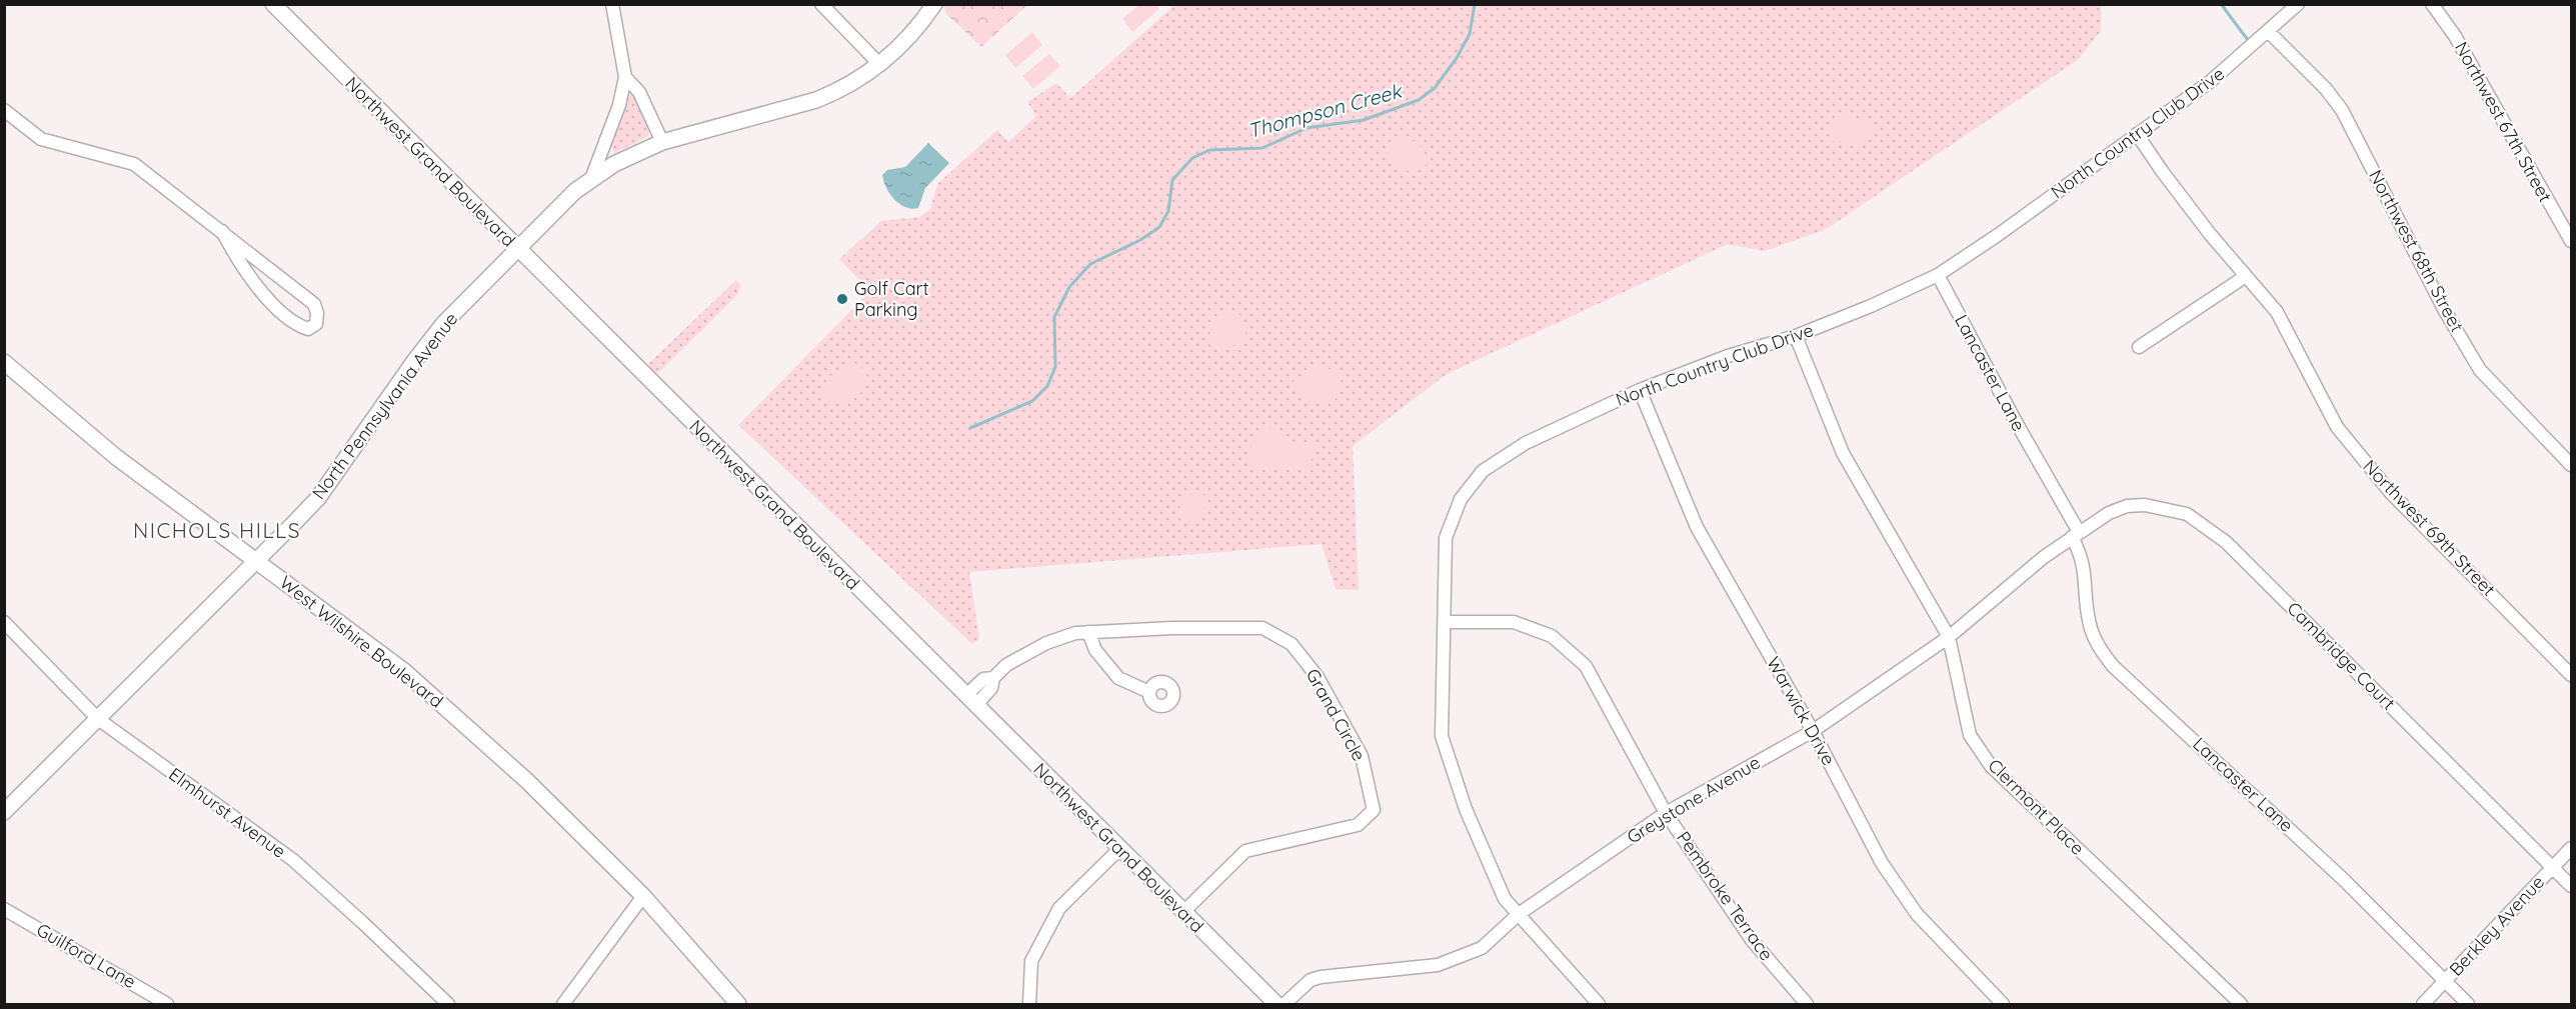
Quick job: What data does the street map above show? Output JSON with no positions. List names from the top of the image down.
{
  "streets": {
    "street": [
      "Northwest 67th Street",
      "North Country Club Drive",
      "Northwest Grand Boulevard",
      "Northwest 68th Street",
      "Lancaster Lane",
      "North Pennsylvania Avenue",
      "Northwest 69th Street",
      "West Wilshire Boulevard",
      "Cambridge Court",
      "Warwick Drive",
      "Grand Circle",
      "Greystone Avenue",
      "Clermont Place",
      "Elmhurst Avenue",
      "Pembroke Terrace",
      "Berkley Avenue",
      "Guilford Lane"
    ]
  },
  "crossings": [
    ["North Country Club Drive", "Northwest 68th Street"],
    ["North Country Club Drive", "Lancaster Lane"],
    ["North Country Club Drive", "Northwest 69th Street"],
    ["North Country Club Drive", "Warwick Drive"],
    ["North Country Club Drive", "Greystone Avenue"],
    ["North Country Club Drive", "Clermont Place"],
    ["North Country Club Drive", "Pembroke Terrace"],
    ["Northwest Grand Boulevard", "North Pennsylvania Avenue"],
    ["Northwest Grand Boulevard", "Grand Circle"],
    ["Lancaster Lane", "Cambridge Court"],
    ["Lancaster Lane", "Greystone Avenue"],
    ["Lancaster Lane", "Berkley Avenue"],
    ["North Pennsylvania Avenue", "West Wilshire Boulevard"],
    ["North Pennsylvania Avenue", "Elmhurst Avenue"],
    ["Cambridge Court", "Greystone Avenue"],
    ["Cambridge Court", "Berkley Avenue"],
    ["Warwick Drive", "Greystone Avenue"],
    ["Greystone Avenue", "Clermont Place"],
    ["Greystone Avenue", "Pembroke Terrace"]
  ],
  "districts": ["NICHOLS HILLS"],
  "water": ["Thompson Creek"],
  "places": ["Golf Cart Parking"]
}
